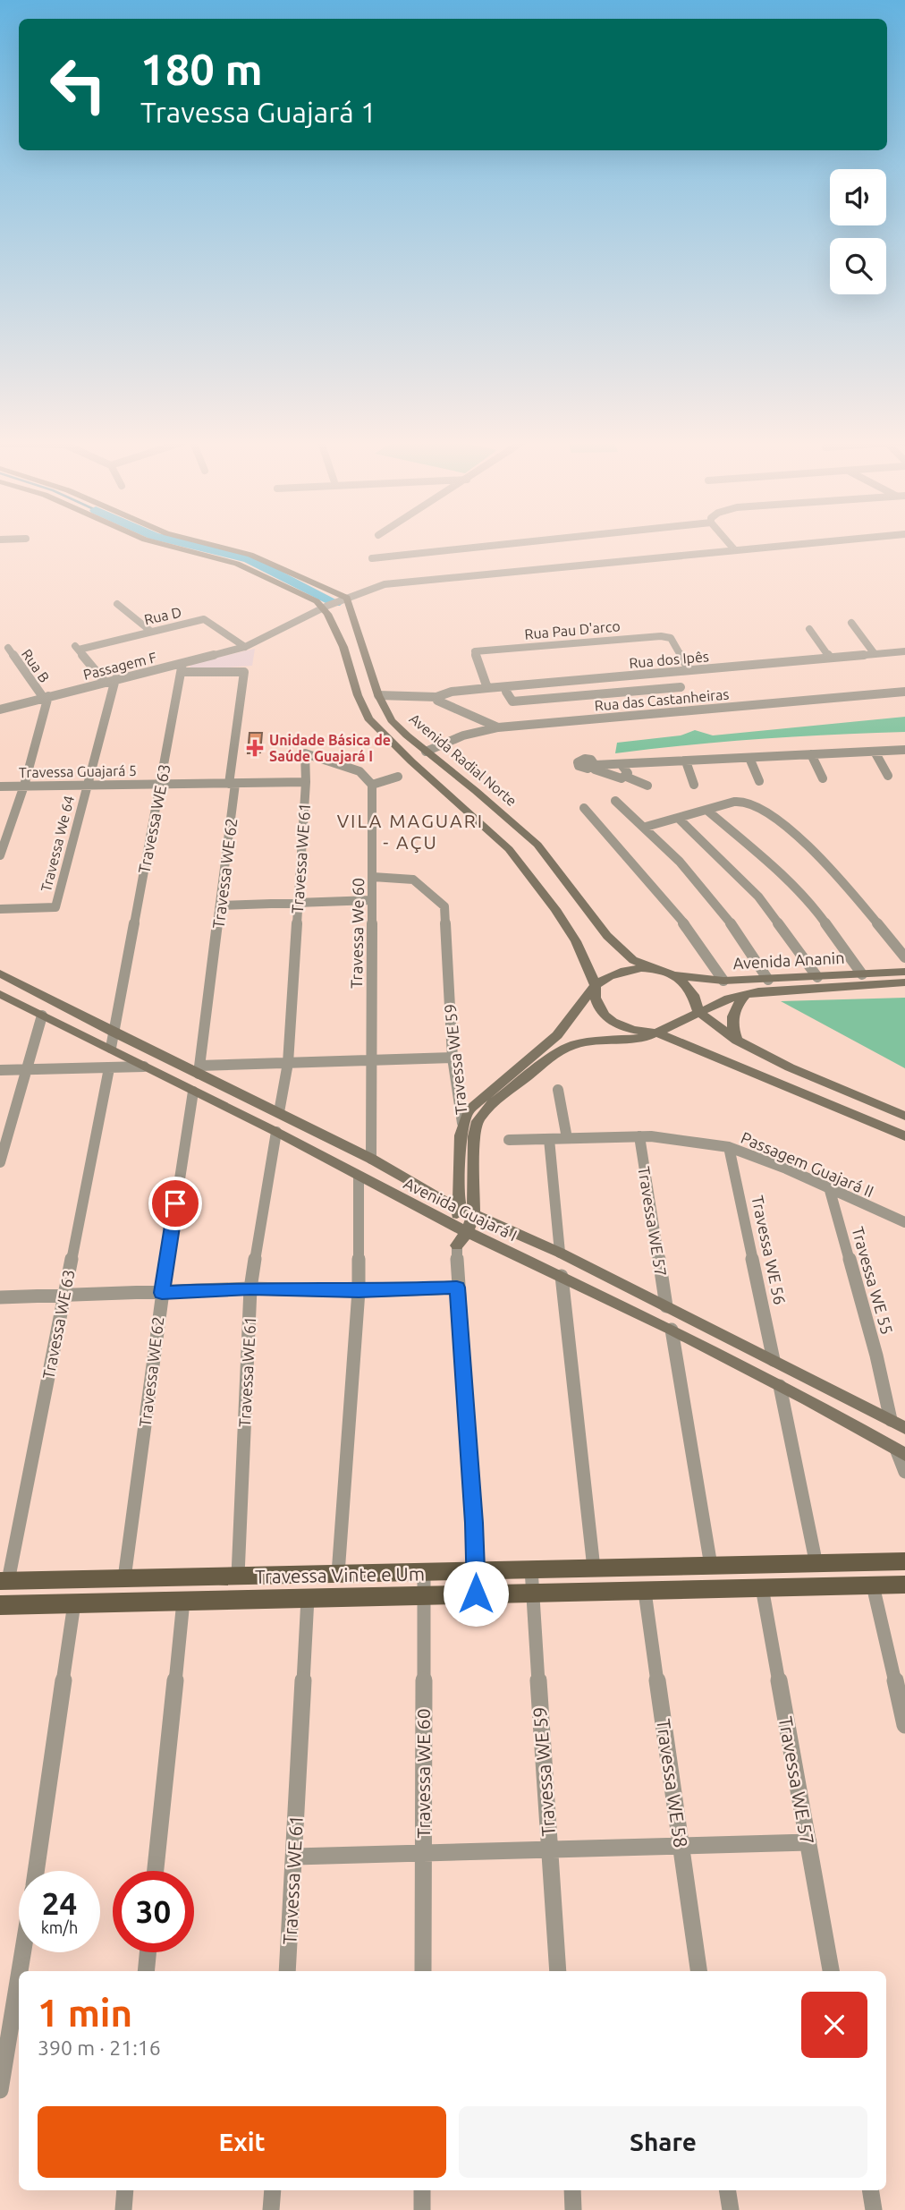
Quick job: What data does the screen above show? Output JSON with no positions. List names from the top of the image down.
{
  "streets": {
    "main road": [
      "Avenida Radial Norte",
      "Avenida Ananin",
      "Travessa WE 59",
      "Avenida Guajará I",
      "Travessa Vinte e Um"
    ],
    "street": [
      "Rua D",
      "Rua Pau D'arco",
      "Rua dos Ipês",
      "Rua B",
      "Passagem F",
      "Rua das Castanheiras",
      "Travessa Guajará 5",
      "Travessa WE 63",
      "Travessa We 64",
      "Travessa WE 61",
      "Travessa WE 62",
      "Travessa We 60",
      "Passagem Guajará II",
      "Travessa WE 57",
      "Travessa WE 56",
      "Travessa WE 55",
      "Travessa WE 60",
      "Travessa WE 58"
    ]
  },
  "crossings": [
    ["Rua D", "Passagem F"],
    ["Rua Pau D'arco", "Rua dos Ipês"],
    ["Rua B", "Passagem F"],
    ["Passagem F", "Avenida Radial Norte"],
    ["Passagem F", "Travessa WE 63"],
    ["Passagem F", "Travessa We 64"],
    ["Passagem F", "Travessa WE 62"],
    ["Rua das Castanheiras", "Avenida Radial Norte"],
    ["Avenida Radial Norte", "Avenida Ananin"],
    ["Travessa Guajará 5", "Travessa WE 63"],
    ["Travessa Guajará 5", "Travessa We 64"],
    ["Travessa Guajará 5", "Travessa WE 61"],
    ["Travessa Guajará 5", "Travessa WE 62"],
    ["Travessa WE 63", "Travessa WE 62"],
    ["Travessa WE 63", "Avenida Guajará I"],
    ["Travessa WE 63", "Travessa Vinte e Um"],
    ["Travessa WE 61", "Travessa We 60"],
    ["Travessa WE 61", "Avenida Guajará I"],
    ["Travessa WE 61", "Travessa Vinte e Um"],
    ["Travessa WE 62", "Avenida Guajará I"],
    ["Travessa WE 62", "Travessa Vinte e Um"],
    ["Travessa We 60", "Travessa WE 59"],
    ["Travessa We 60", "Avenida Guajará I"],
    ["Travessa WE 59", "Avenida Guajará I"],
    ["Travessa WE 59", "Travessa Vinte e Um"],
    ["Passagem Guajará II", "Travessa WE 57"],
    ["Passagem Guajará II", "Travessa WE 56"],
    ["Passagem Guajará II", "Travessa WE 55"],
    ["Avenida Guajará I", "Travessa WE 57"],
    ["Avenida Guajará I", "Travessa WE 56"],
    ["Avenida Guajará I", "Travessa WE 55"],
    ["Travessa WE 57", "Travessa Vinte e Um"],
    ["Travessa Vinte e Um", "Travessa WE 60"],
    ["Travessa Vinte e Um", "Travessa WE 58"]
  ],
  "districts": ["VILA MAGUARI - AÇU"],
  "places": {
    "health": ["Unidade Básica de Saúde Guajará I"]
  },
  "page": {
    "turn": ["180 m", "Travessa Guajará 1"],
    "speed": "24 km/h",
    "limit": "30",
    "heading": ["1 min", "390 m · 21:16"],
    "buttons": ["Exit", "Share"]
  }
}
